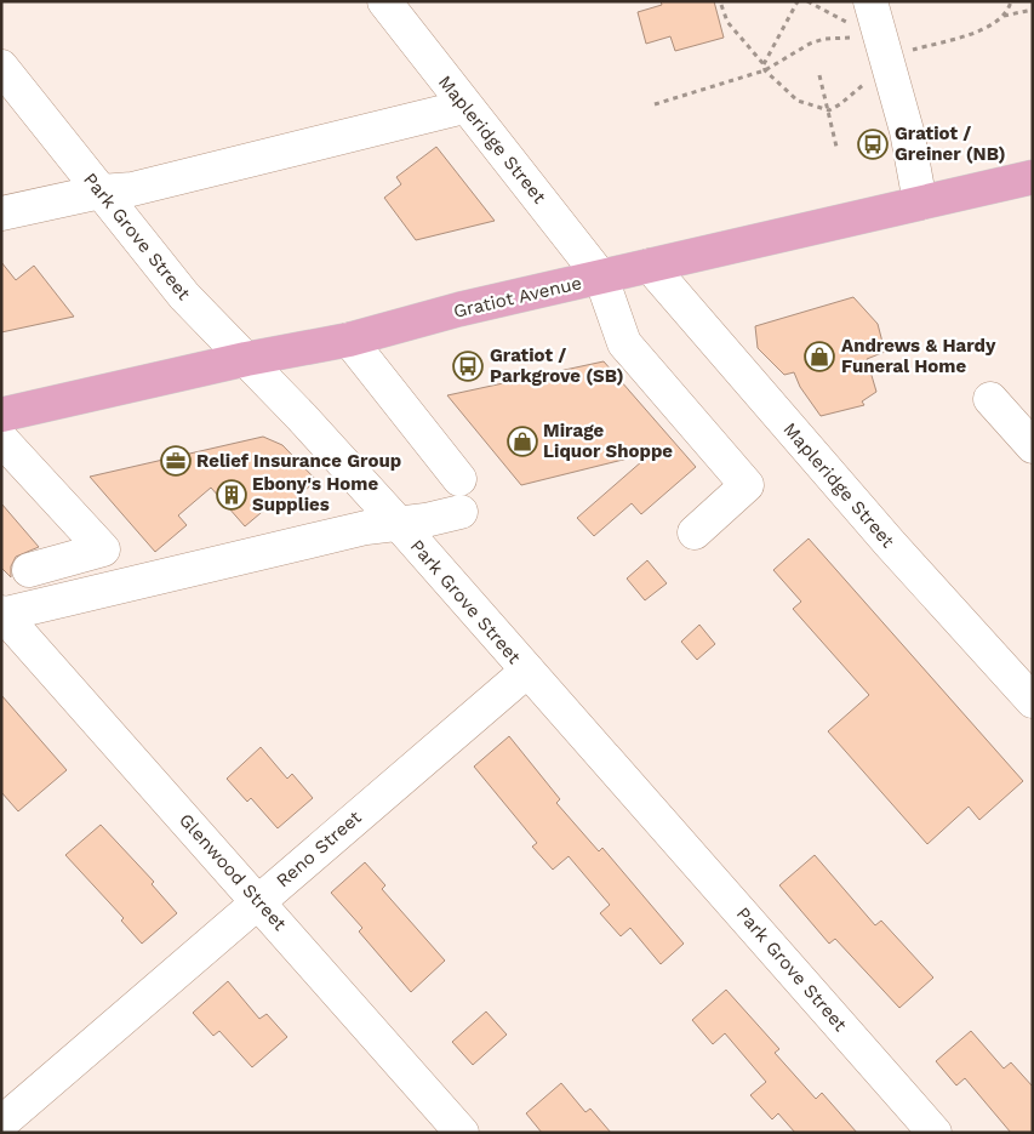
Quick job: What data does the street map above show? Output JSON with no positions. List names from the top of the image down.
{
  "streets": {
    "main road": ["Gratiot Avenue"],
    "street": [
      "Mapleridge Street",
      "Park Grove Street",
      "Reno Street",
      "Glenwood Street"
    ]
  },
  "crossings": [
    ["Mapleridge Street", "Gratiot Avenue"],
    ["Park Grove Street", "Gratiot Avenue"],
    ["Park Grove Street", "Reno Street"],
    ["Reno Street", "Glenwood Street"]
  ],
  "places": {
    "bus stop": ["Gratiot / Greiner (NB)", "Gratiot / Parkgrove (SB)"],
    "shop": ["Andrews & Hardy Funeral Home", "Mirage Liquor Shoppe"],
    "office": ["Relief Insurance Group"],
    "building": ["Ebony's Home Supplies"]
  }
}
